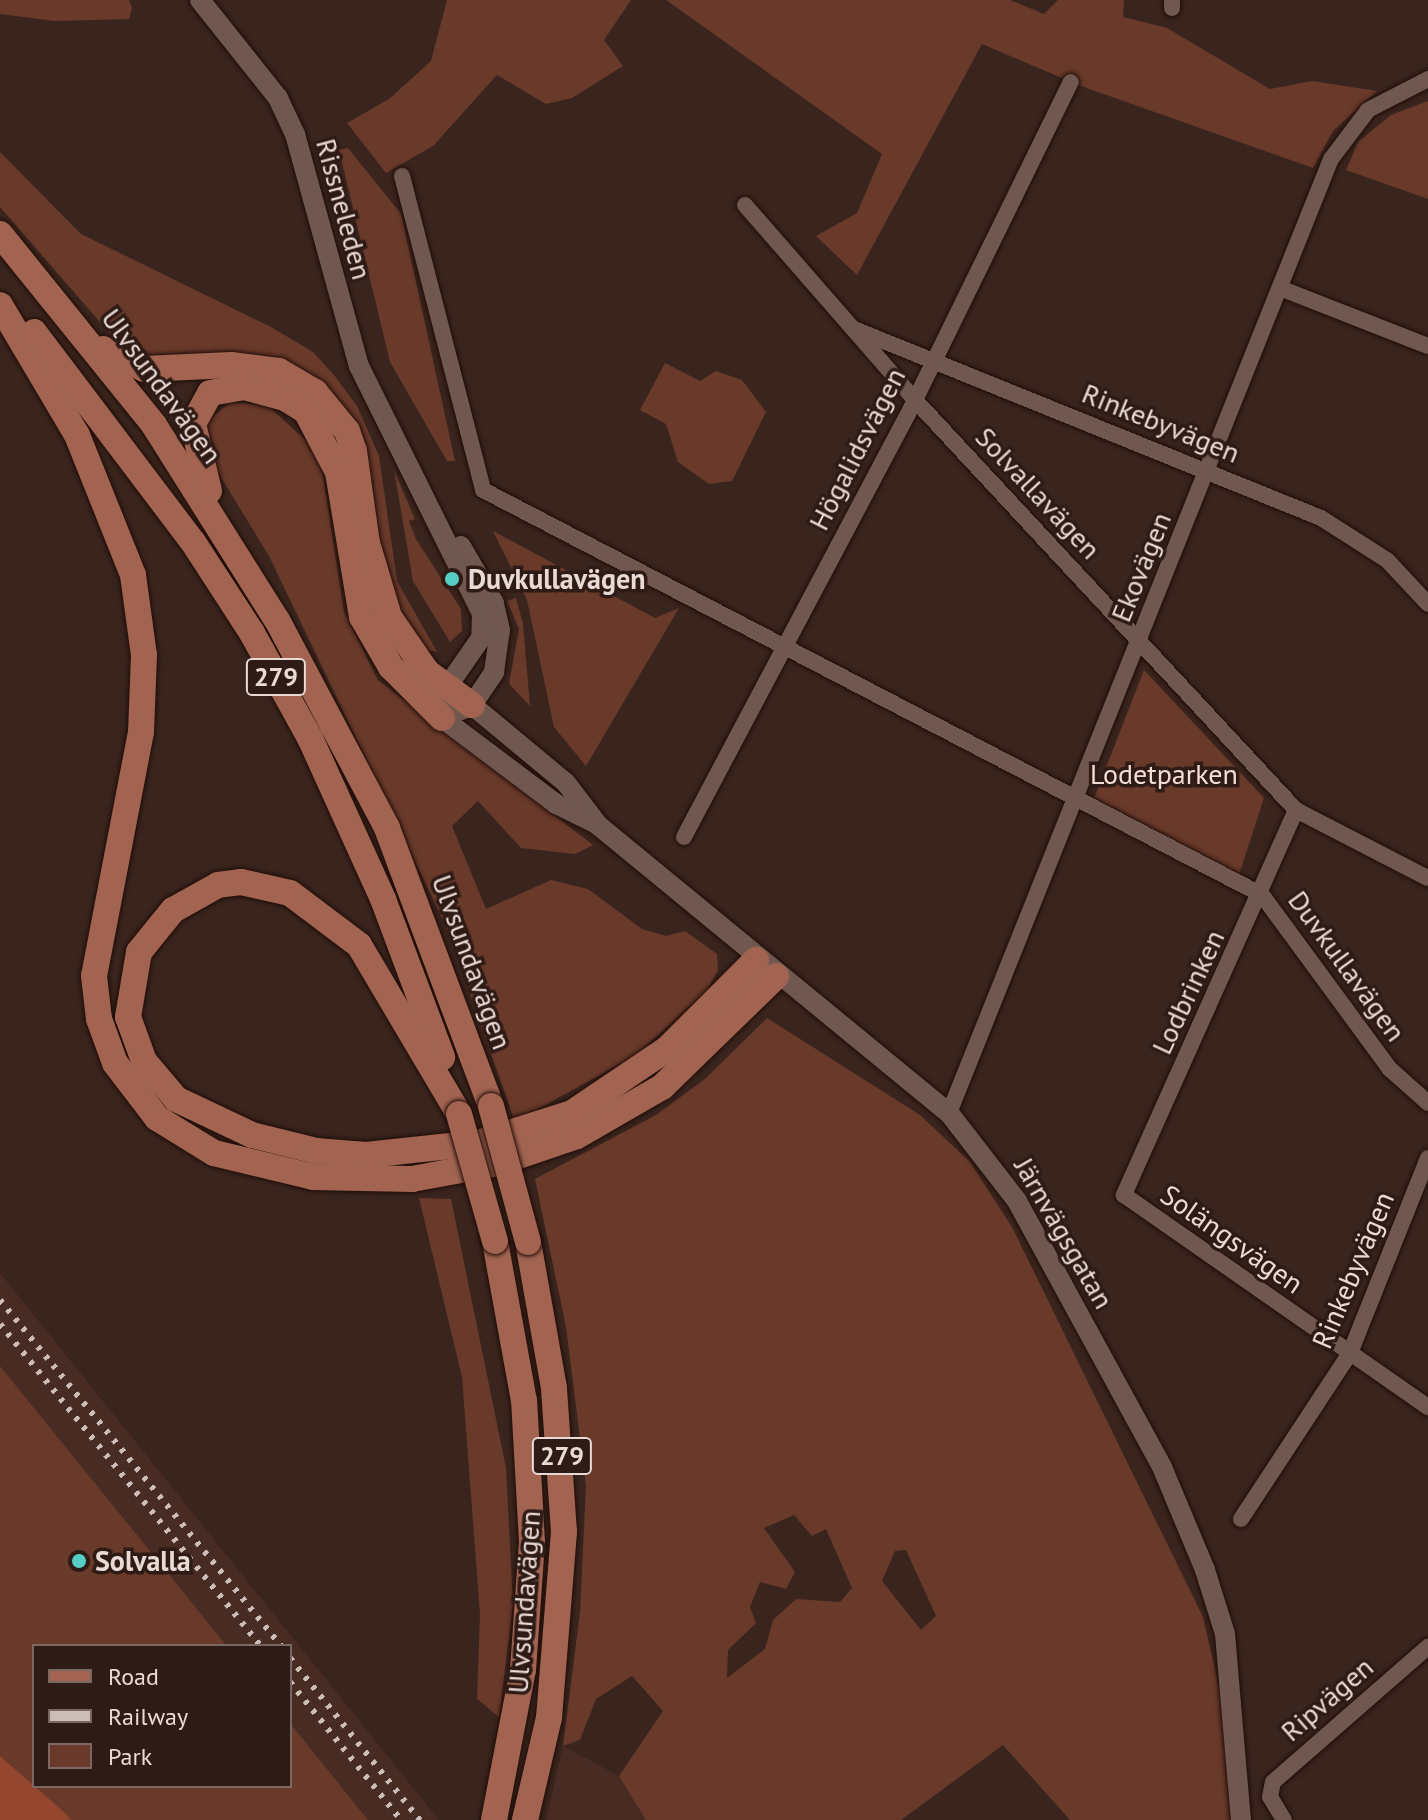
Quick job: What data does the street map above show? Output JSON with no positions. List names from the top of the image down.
{
  "streets": {
    "main road": ["Ulvsundavägen", "279"],
    "street": [
      "Rissneleden",
      "Rinkebyvägen",
      "Högalidsvägen",
      "Solvallavägen",
      "Ekovägen",
      "Duvkullavägen",
      "Lodbrinken",
      "Järnvägsgatan",
      "Solängsvägen",
      "Ripvägen"
    ]
  },
  "crossings": [
    ["Rissneleden", "Järnvägsgatan"],
    ["Rinkebyvägen", "Högalidsvägen"],
    ["Rinkebyvägen", "Solvallavägen"],
    ["Rinkebyvägen", "Ekovägen"],
    ["Rinkebyvägen", "Solängsvägen"],
    ["Högalidsvägen", "Solvallavägen"],
    ["Högalidsvägen", "Duvkullavägen"],
    ["Solvallavägen", "Ekovägen"],
    ["Solvallavägen", "Lodbrinken"],
    ["Ekovägen", "Duvkullavägen"],
    ["Ekovägen", "Järnvägsgatan"],
    ["Duvkullavägen", "Lodbrinken"],
    ["Lodbrinken", "Solängsvägen"]
  ],
  "parks": ["Lodetparken"],
  "places": ["Duvkullavägen", "Solvalla"],
  "legend": ["Road", "Railway", "Park"]
}
